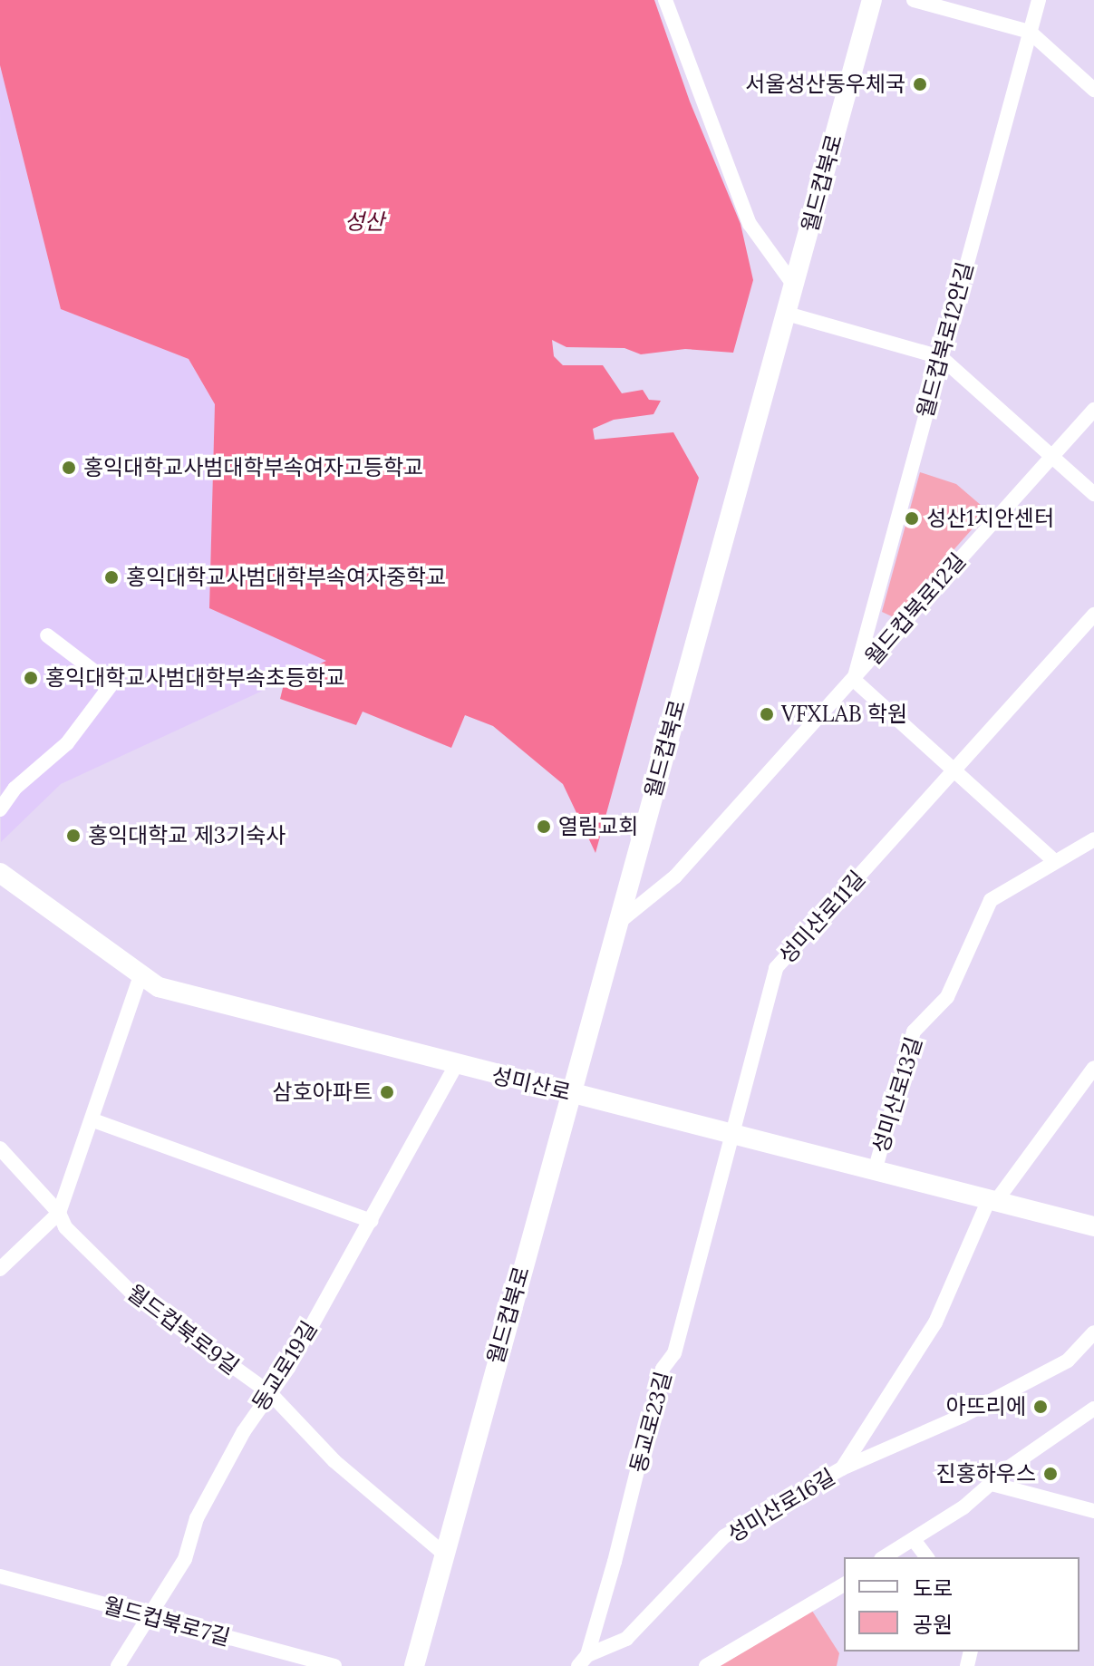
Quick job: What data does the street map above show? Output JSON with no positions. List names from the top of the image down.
{
  "streets": {
    "main road": ["월드컵북로", "성미산로"],
    "street": [
      "월드컵북로12안길",
      "월드컵북로12길",
      "성미산로11길",
      "성미산로13길",
      "월드컵북로9길",
      "동교로19길",
      "동교로23길",
      "성미산로16길",
      "월드컵북로7길"
    ]
  },
  "crossings": [
    ["월드컵북로", "월드컵북로12길"],
    ["월드컵북로", "성미산로"],
    ["월드컵북로", "월드컵북로9길"],
    ["월드컵북로12안길", "월드컵북로12길"],
    ["월드컵북로12길", "성미산로11길"],
    ["성미산로11길", "성미산로"],
    ["성미산로11길", "동교로23길"],
    ["성미산로", "성미산로13길"],
    ["성미산로", "동교로19길"],
    ["성미산로", "동교로23길"],
    ["성미산로", "성미산로16길"],
    ["월드컵북로9길", "동교로19길"],
    ["동교로19길", "월드컵북로7길"],
    ["동교로23길", "성미산로16길"]
  ],
  "parks": ["성산"],
  "places": [
    "서울성산동우체국",
    "홍익대학교사범대학부속여자고등학교",
    "성산1치안센터",
    "홍익대학교사범대학부속여자중학교",
    "홍익대학교사범대학부속초등학교",
    "VFXLAB 학원",
    "열림교회",
    "홍익대학교 제3기숙사",
    "삼호아파트",
    "아뜨리에",
    "진홍하우스"
  ],
  "legend": ["도로", "공원"]
}
